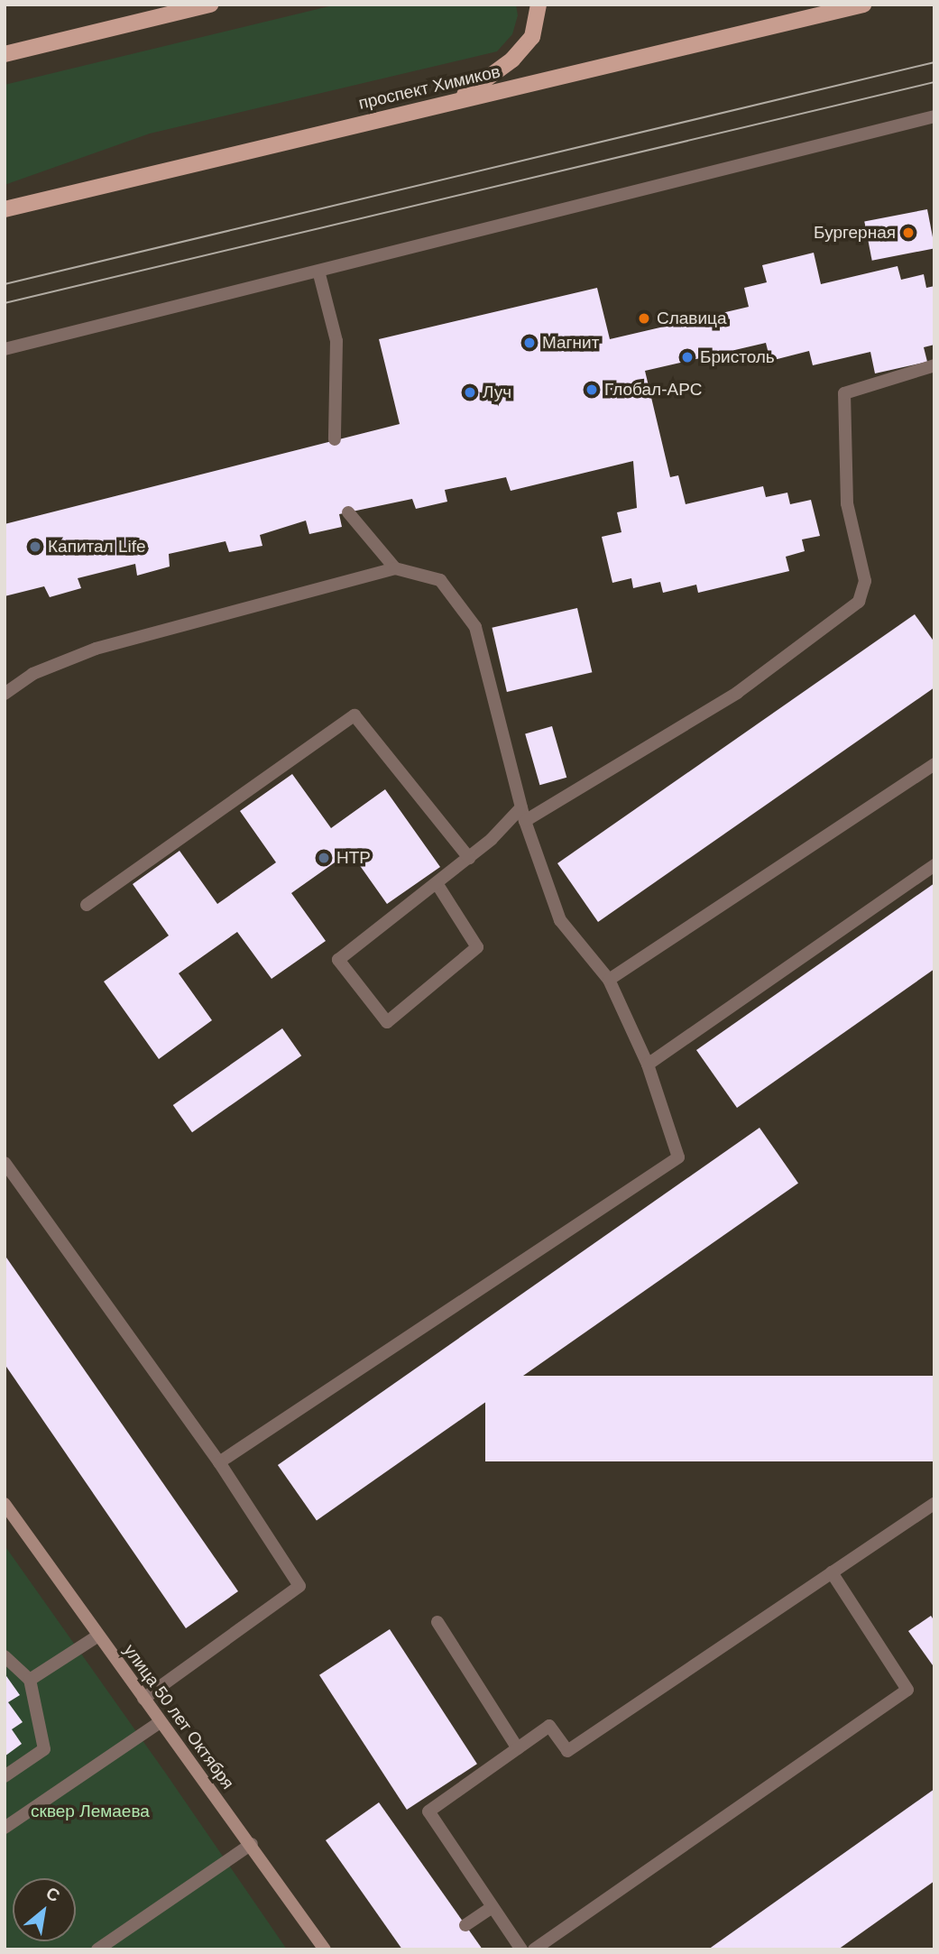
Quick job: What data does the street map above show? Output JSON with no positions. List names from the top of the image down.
{
  "streets": {
    "main road": ["проспект Химиков"],
    "street": ["улица 50 лет Октября"]
  },
  "parks": ["сквер Лемаева"],
  "places": [
    "Бургерная",
    "Славица",
    "Магнит",
    "Бристоль",
    "Глобал-АРС",
    "Луч",
    "Капитал Life",
    "НТР"
  ],
  "north": "top right"
}
